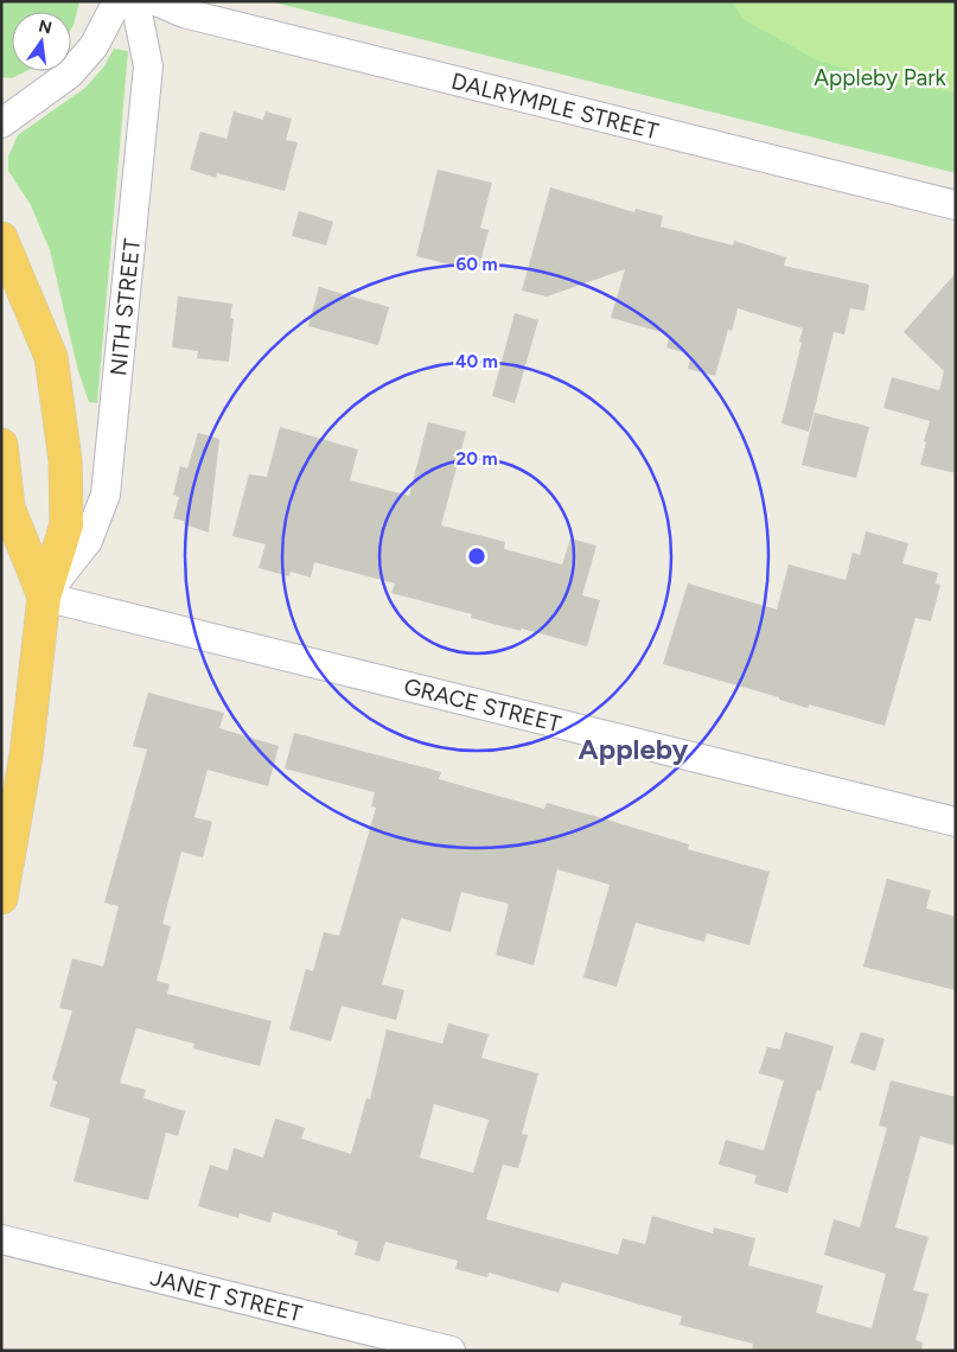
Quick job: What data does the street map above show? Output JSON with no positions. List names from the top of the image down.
{
  "streets": {
    "street": [
      "DALRYMPLE STREET",
      "NITH STREET",
      "GRACE STREET",
      "JANET STREET"
    ]
  },
  "crossings": [
    ["NITH STREET", "GRACE STREET"]
  ],
  "districts": ["Appleby"],
  "parks": ["Appleby Park"],
  "north": "top",
  "rings": ["60 m", "40 m", "20 m"]
}
